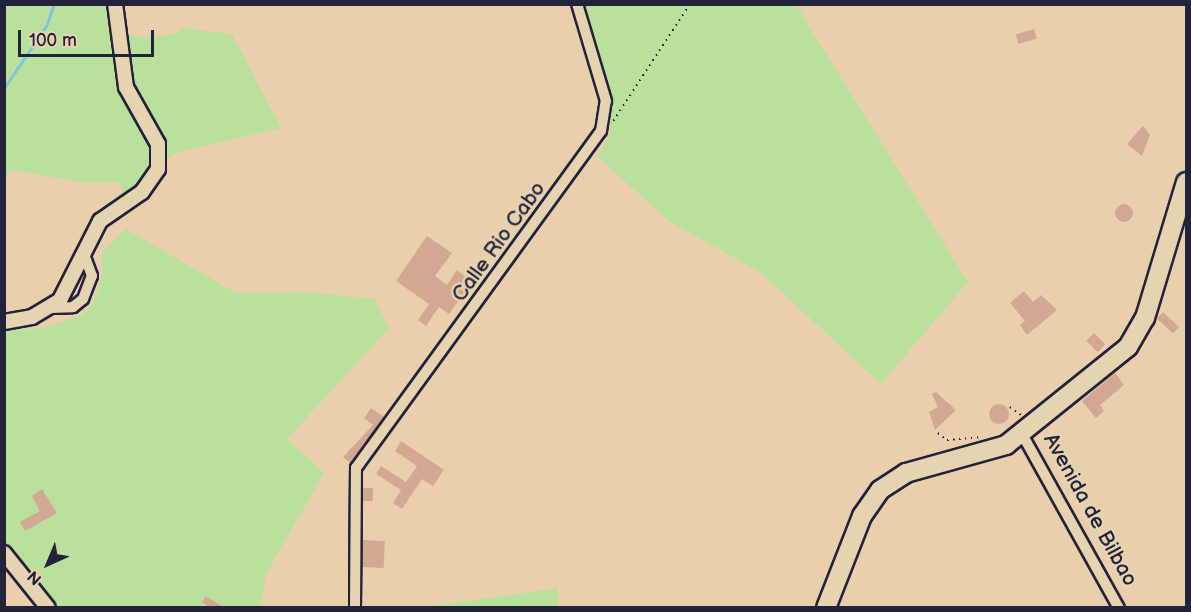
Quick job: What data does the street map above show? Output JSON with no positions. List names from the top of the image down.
{
  "streets": {
    "highway": ["Avenida de Bilbao"],
    "street": ["Calle Rio Cabo"]
  },
  "scale_bar": "100 m",
  "north": "bottom left"
}
